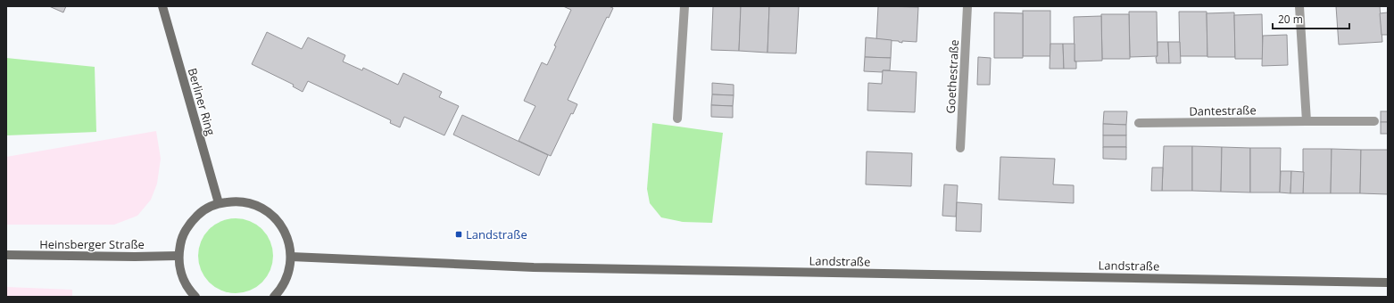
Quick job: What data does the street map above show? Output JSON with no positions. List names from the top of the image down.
{
  "streets": {
    "street": [
      "Goethestraße",
      "Berliner Ring",
      "Dantestraße",
      "Heinsberger Straße",
      "Landstraße"
    ]
  },
  "places": {
    "transit": ["Landstraße"]
  },
  "scale_bar": "20 m"
}
